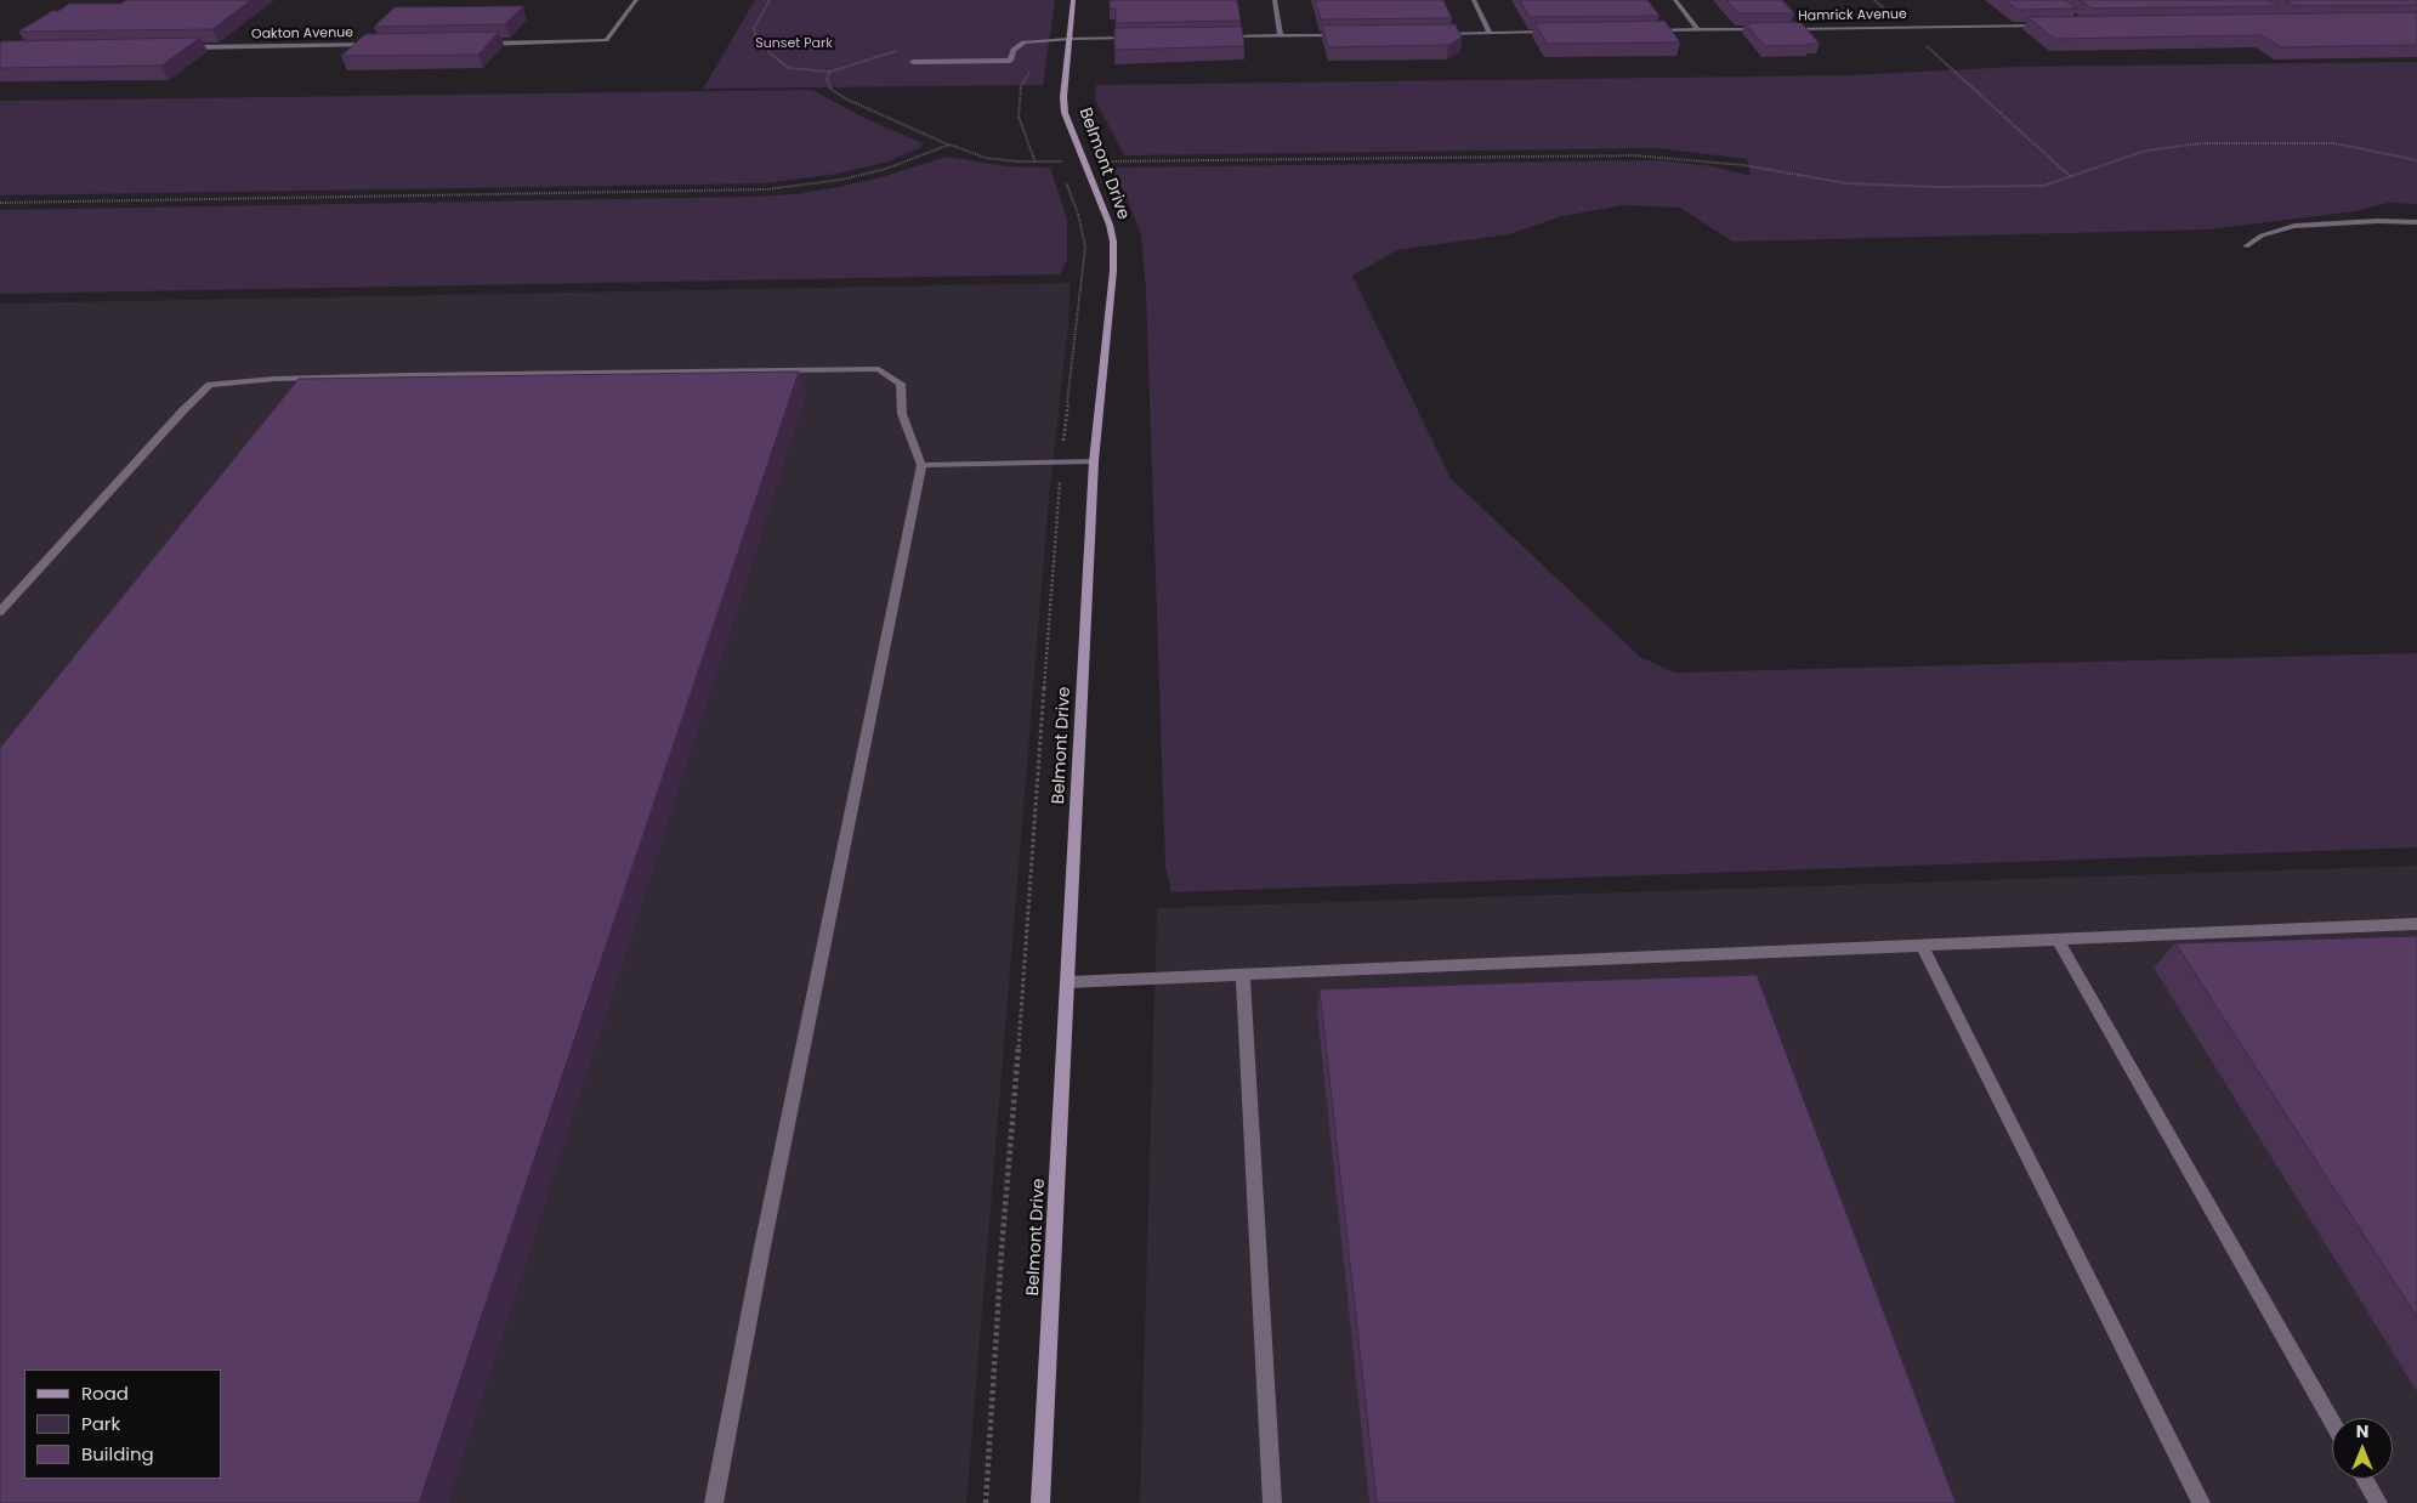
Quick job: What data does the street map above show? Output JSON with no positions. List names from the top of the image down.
{
  "streets": {
    "street": ["Hamrick Avenue", "Oakton Avenue", "Belmont Drive"]
  },
  "parks": ["Sunset Park"],
  "legend": ["Road", "Park", "Building"],
  "north": "top"
}
